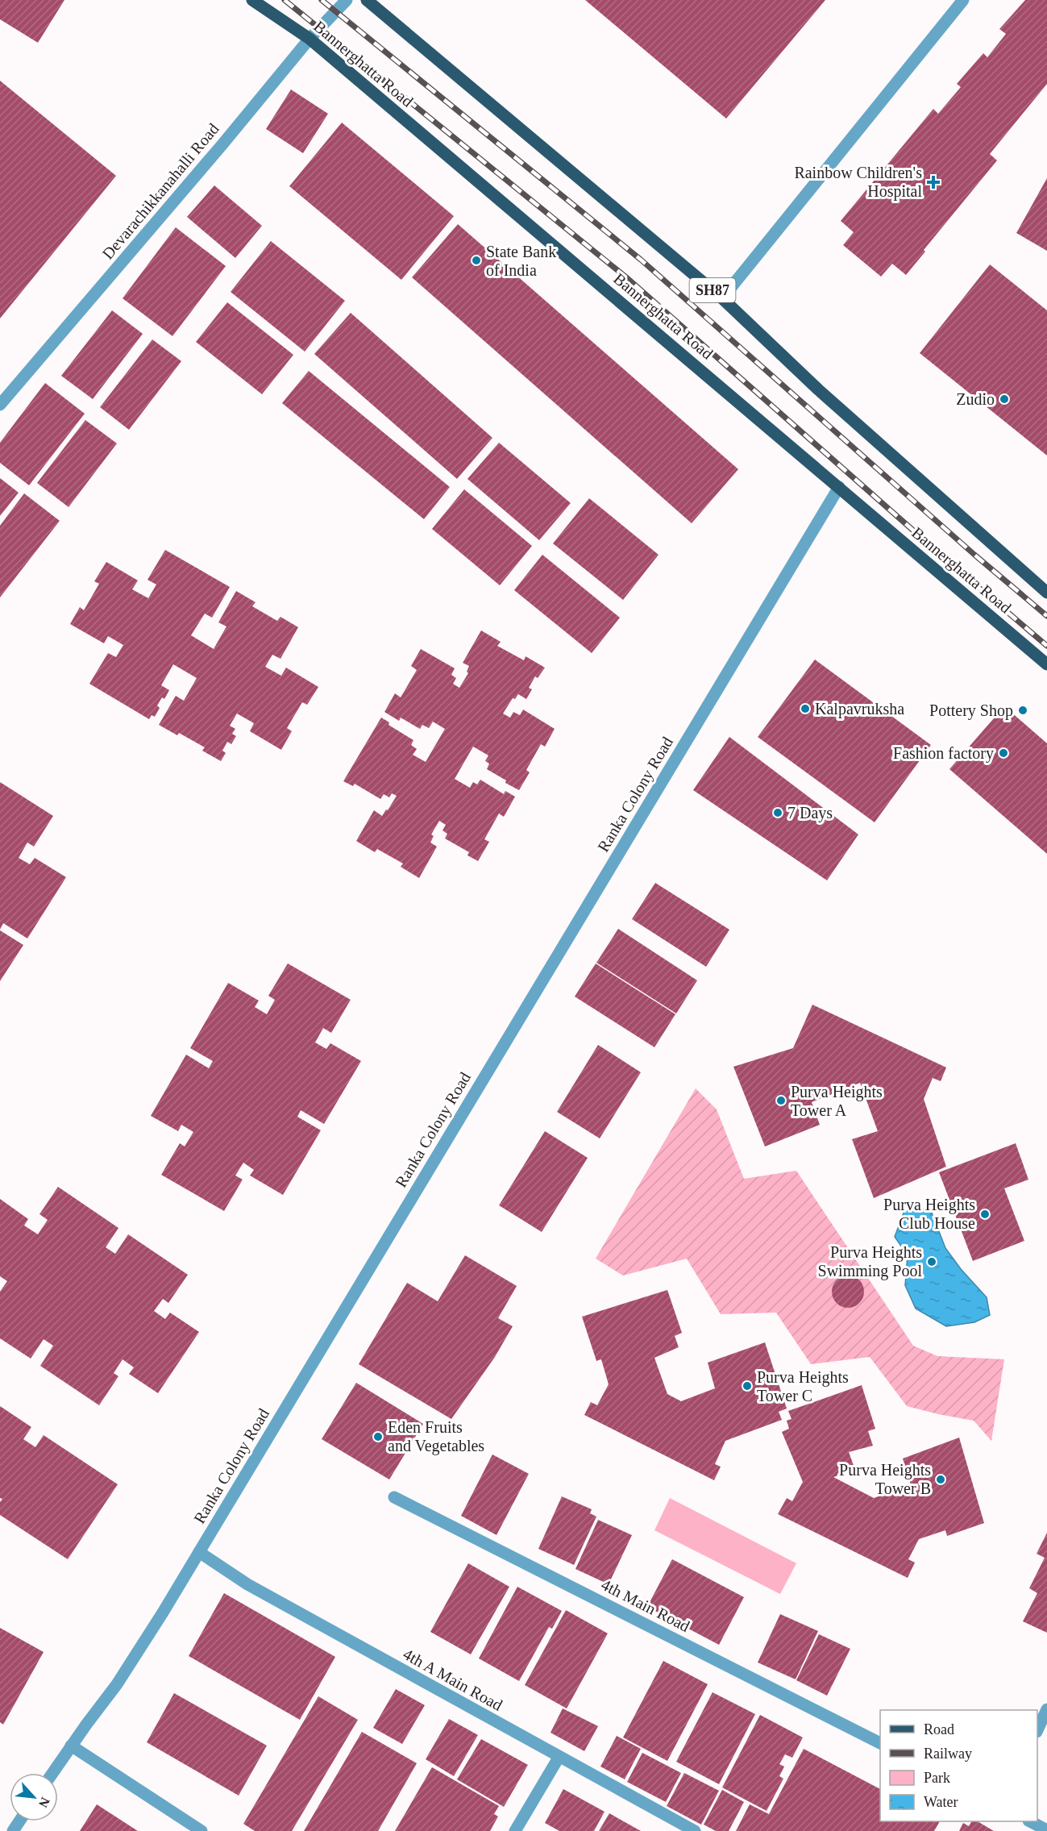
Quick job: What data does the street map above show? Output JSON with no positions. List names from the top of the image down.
{
  "streets": {
    "main road": ["Bannerghatta Road", "SH87"],
    "street": [
      "Devarachikkanahalli Road",
      "Ranka Colony Road",
      "4th Main Road",
      "4th A Main Road"
    ]
  },
  "crossings": [
    ["Bannerghatta Road", "Devarachikkanahalli Road"],
    ["Bannerghatta Road", "Ranka Colony Road"],
    ["Ranka Colony Road", "4th A Main Road"]
  ],
  "places": {
    "health": ["Rainbow Children's Hospital"],
    "other": [
      "State Bank of India",
      "Zudio",
      "Kalpavruksha",
      "Pottery Shop",
      "Fashion factory",
      "7 Days",
      "Purva Heights Tower A",
      "Purva Heights Club House",
      "Purva Heights Swimming Pool",
      "Purva Heights Tower C",
      "Eden Fruits and Vegetables",
      "Purva Heights Tower B"
    ]
  },
  "legend": [
    "Road",
    "Railway",
    "Park",
    "Water"
  ],
  "north": "bottom right"
}
